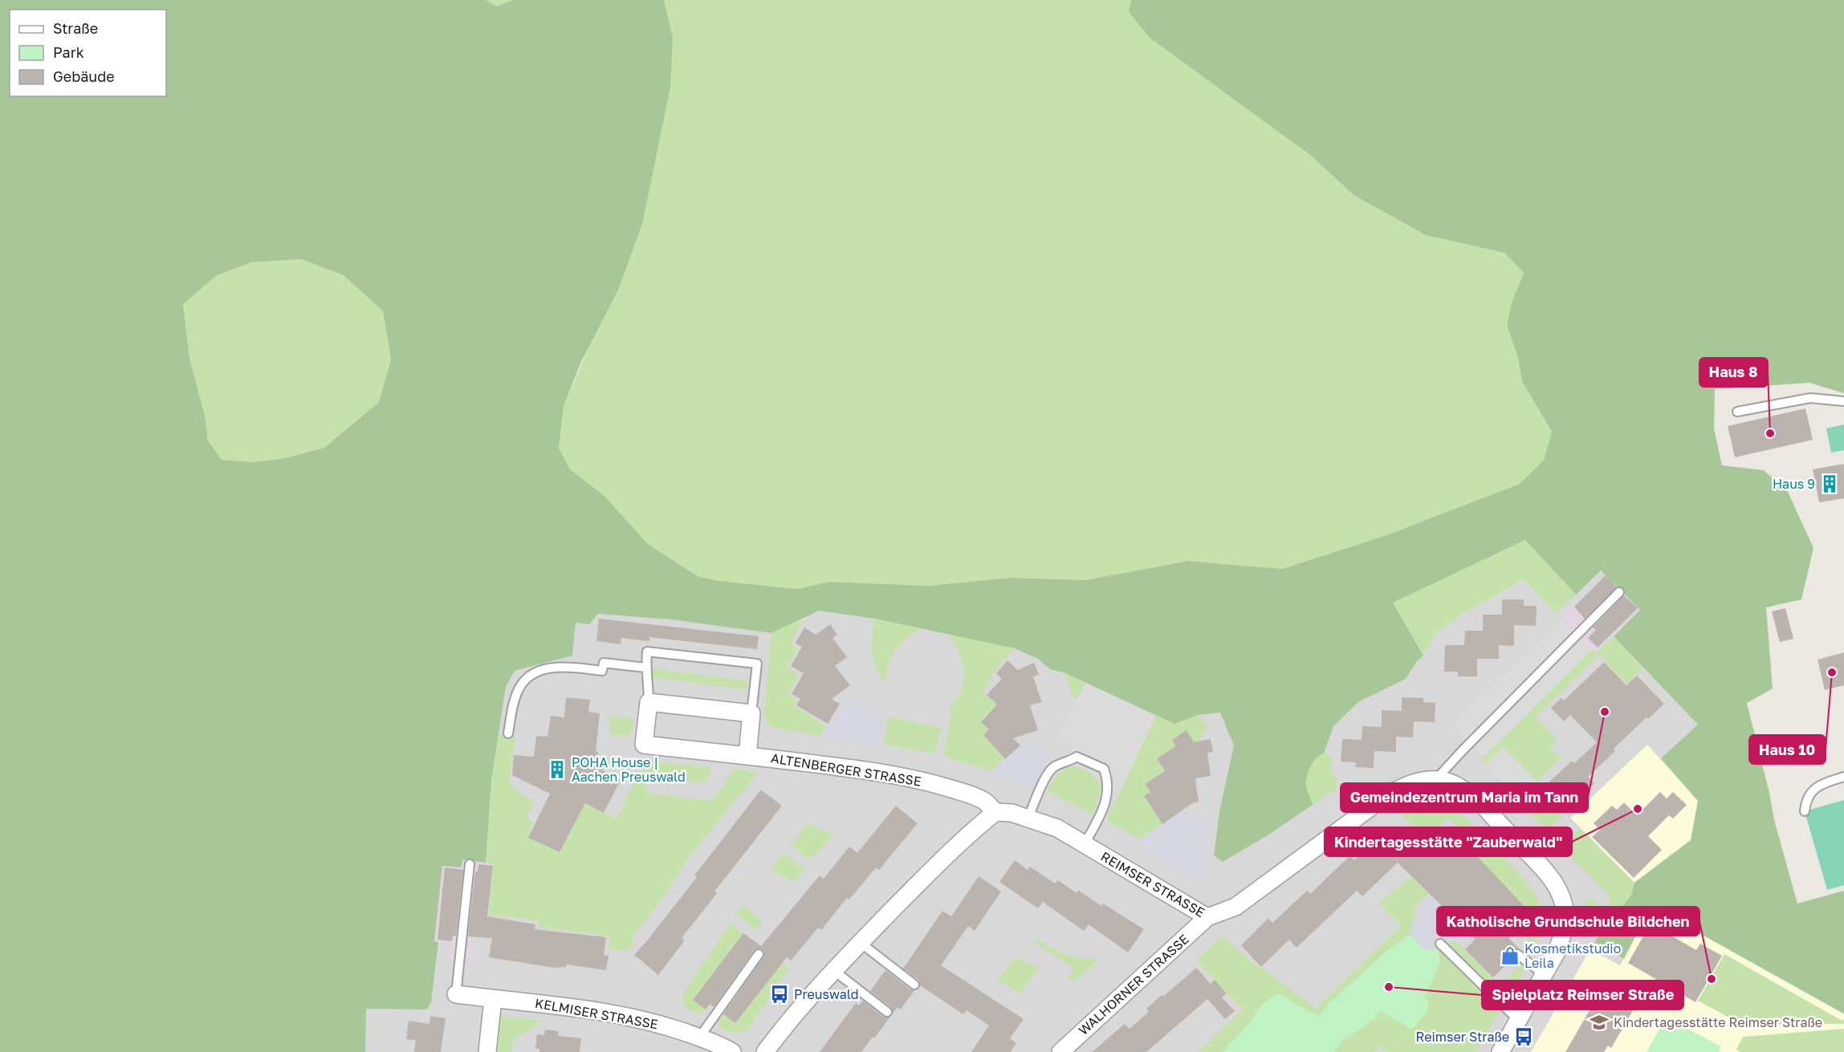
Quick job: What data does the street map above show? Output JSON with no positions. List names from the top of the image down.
{
  "streets": {
    "street": [
      "ALTENBERGER STRASSE",
      "REIMSER STRASSE",
      "WALHORNER STRASSE",
      "KELMISER STRASSE"
    ]
  },
  "crossings": [
    ["ALTENBERGER STRASSE", "REIMSER STRASSE"],
    ["REIMSER STRASSE", "WALHORNER STRASSE"]
  ],
  "places": {
    "other": [
      "Haus 8",
      "Haus 10",
      "Gemeindezentrum Maria im Tann",
      "Kindertagesstätte \"Zauberwald\"",
      "Katholische Grundschule Bildchen",
      "Spielplatz Reimser Straße"
    ],
    "building": ["Haus 9", "POHA House | Aachen Preuswald"],
    "shop": ["Kosmetikstudio Leila"],
    "bus stop": ["Preuswald", "Reimser Straße"],
    "school or university": ["Kindertagesstätte Reimser Straße"]
  },
  "legend": ["Straße", "Park", "Gebäude"]
}
